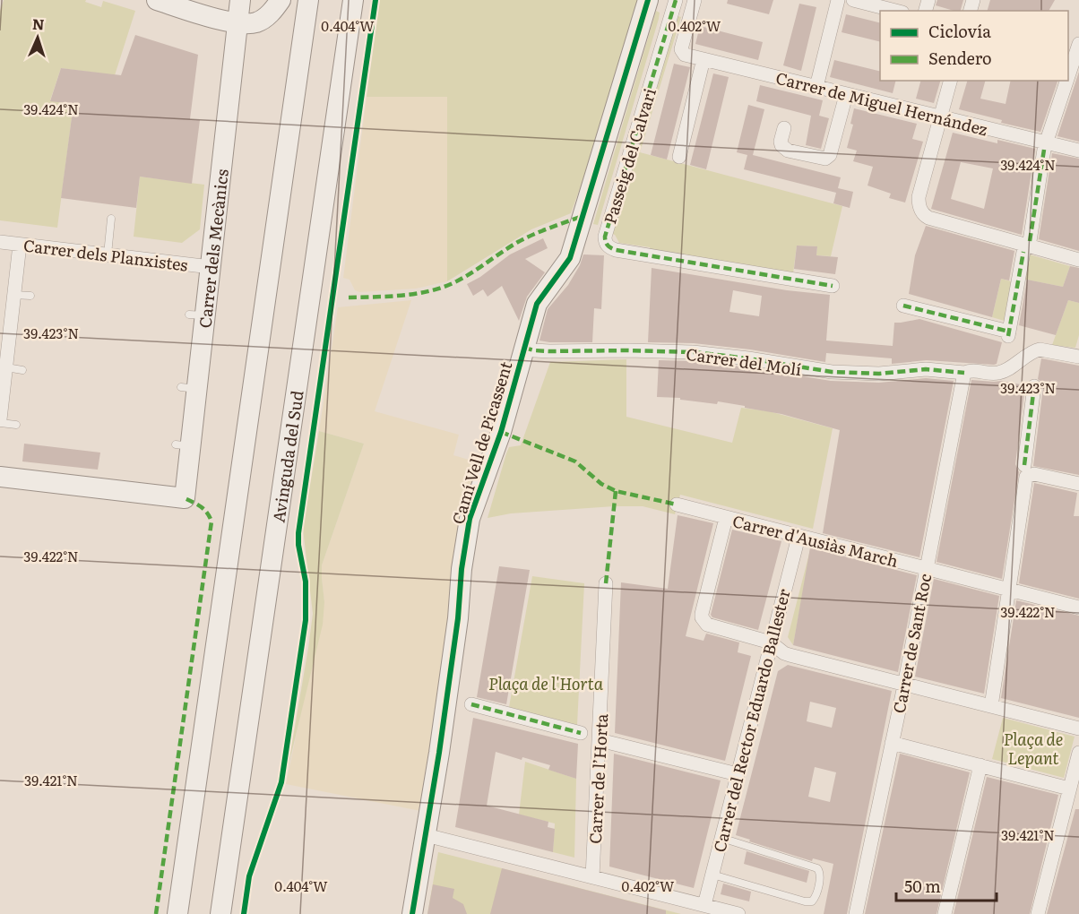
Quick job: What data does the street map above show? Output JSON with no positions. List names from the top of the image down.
{
  "streets": {
    "main road": ["Carrer dels Mecànics", "Camí Vell de Picassent", "Avinguda del Sud"],
    "street": [
      "Carrer de Miguel Hernández",
      "Passeig del Calvari",
      "Carrer dels Planxistes",
      "Carrer del Molí",
      "Carrer d'Ausiàs March",
      "Carrer de Sant Roc",
      "Carrer del Rector Eduardo Ballester",
      "Carrer de l’Horta"
    ]
  },
  "crossings": [
    ["Carrer dels Mecànics", "Carrer dels Planxistes"],
    ["Carrer del Molí", "Camí Vell de Picassent"],
    ["Carrer del Molí", "Carrer de Sant Roc"],
    ["Carrer d'Ausiàs March", "Carrer de Sant Roc"],
    ["Carrer d'Ausiàs March", "Carrer del Rector Eduardo Ballester"]
  ],
  "parks": ["Plaça de l'Horta", "Plaça de Lepant"],
  "legend": ["Ciclovía", "Sendero"],
  "scale_bar": "50 m",
  "north": "top",
  "coordinates": [
    "0.404°W",
    "0.402°W",
    "39.424°N",
    "39.423°N",
    "39.422°N",
    "39.421°N"
  ]
}
